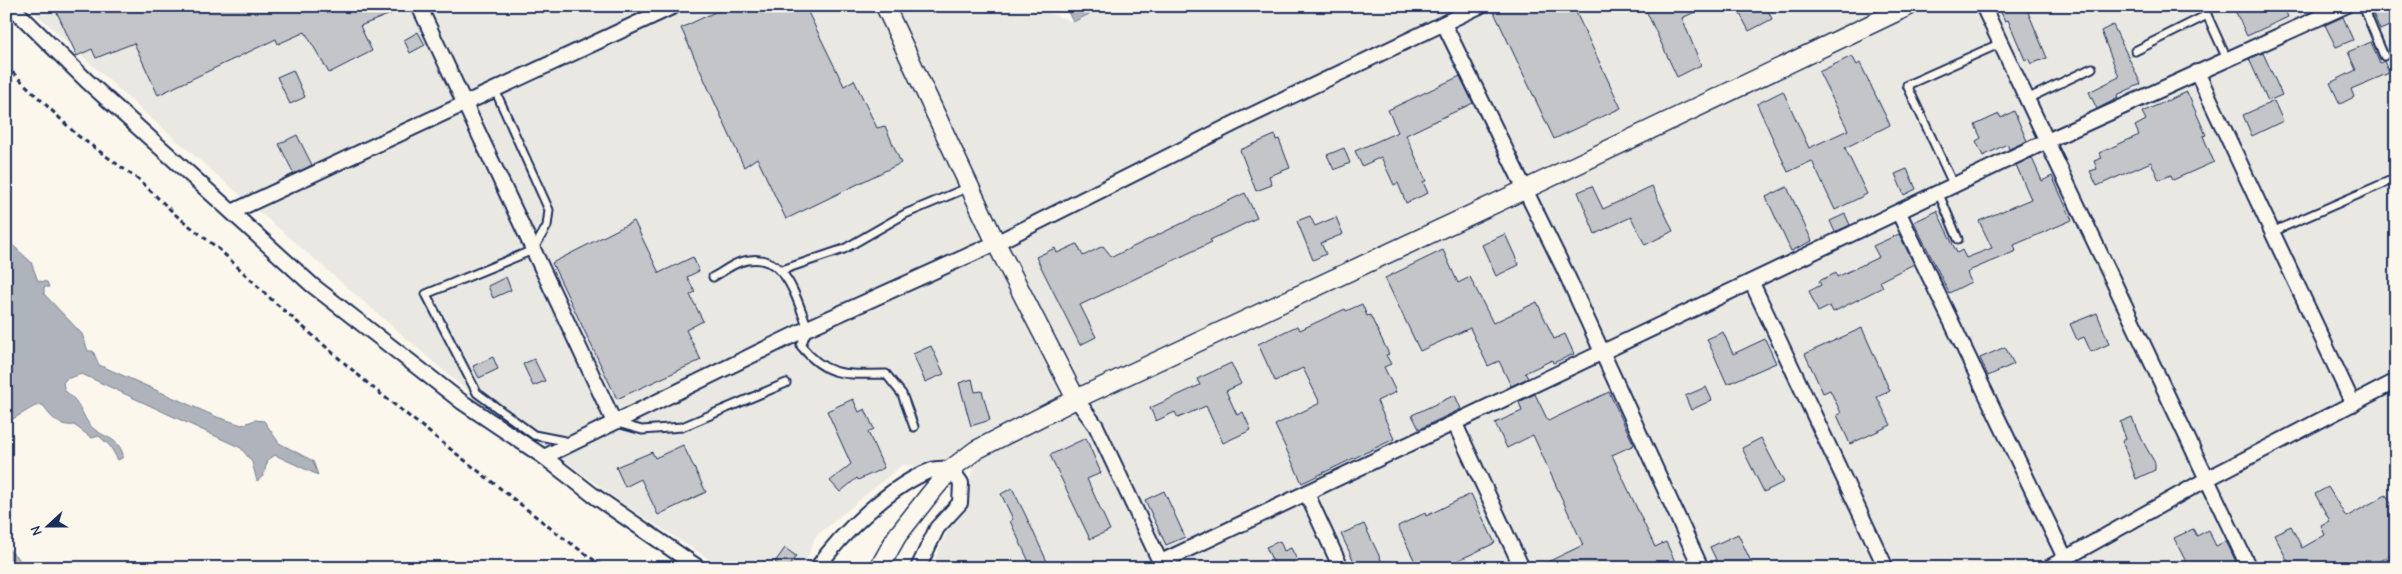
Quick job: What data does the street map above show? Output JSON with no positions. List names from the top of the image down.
{
  "north": "left"
}
